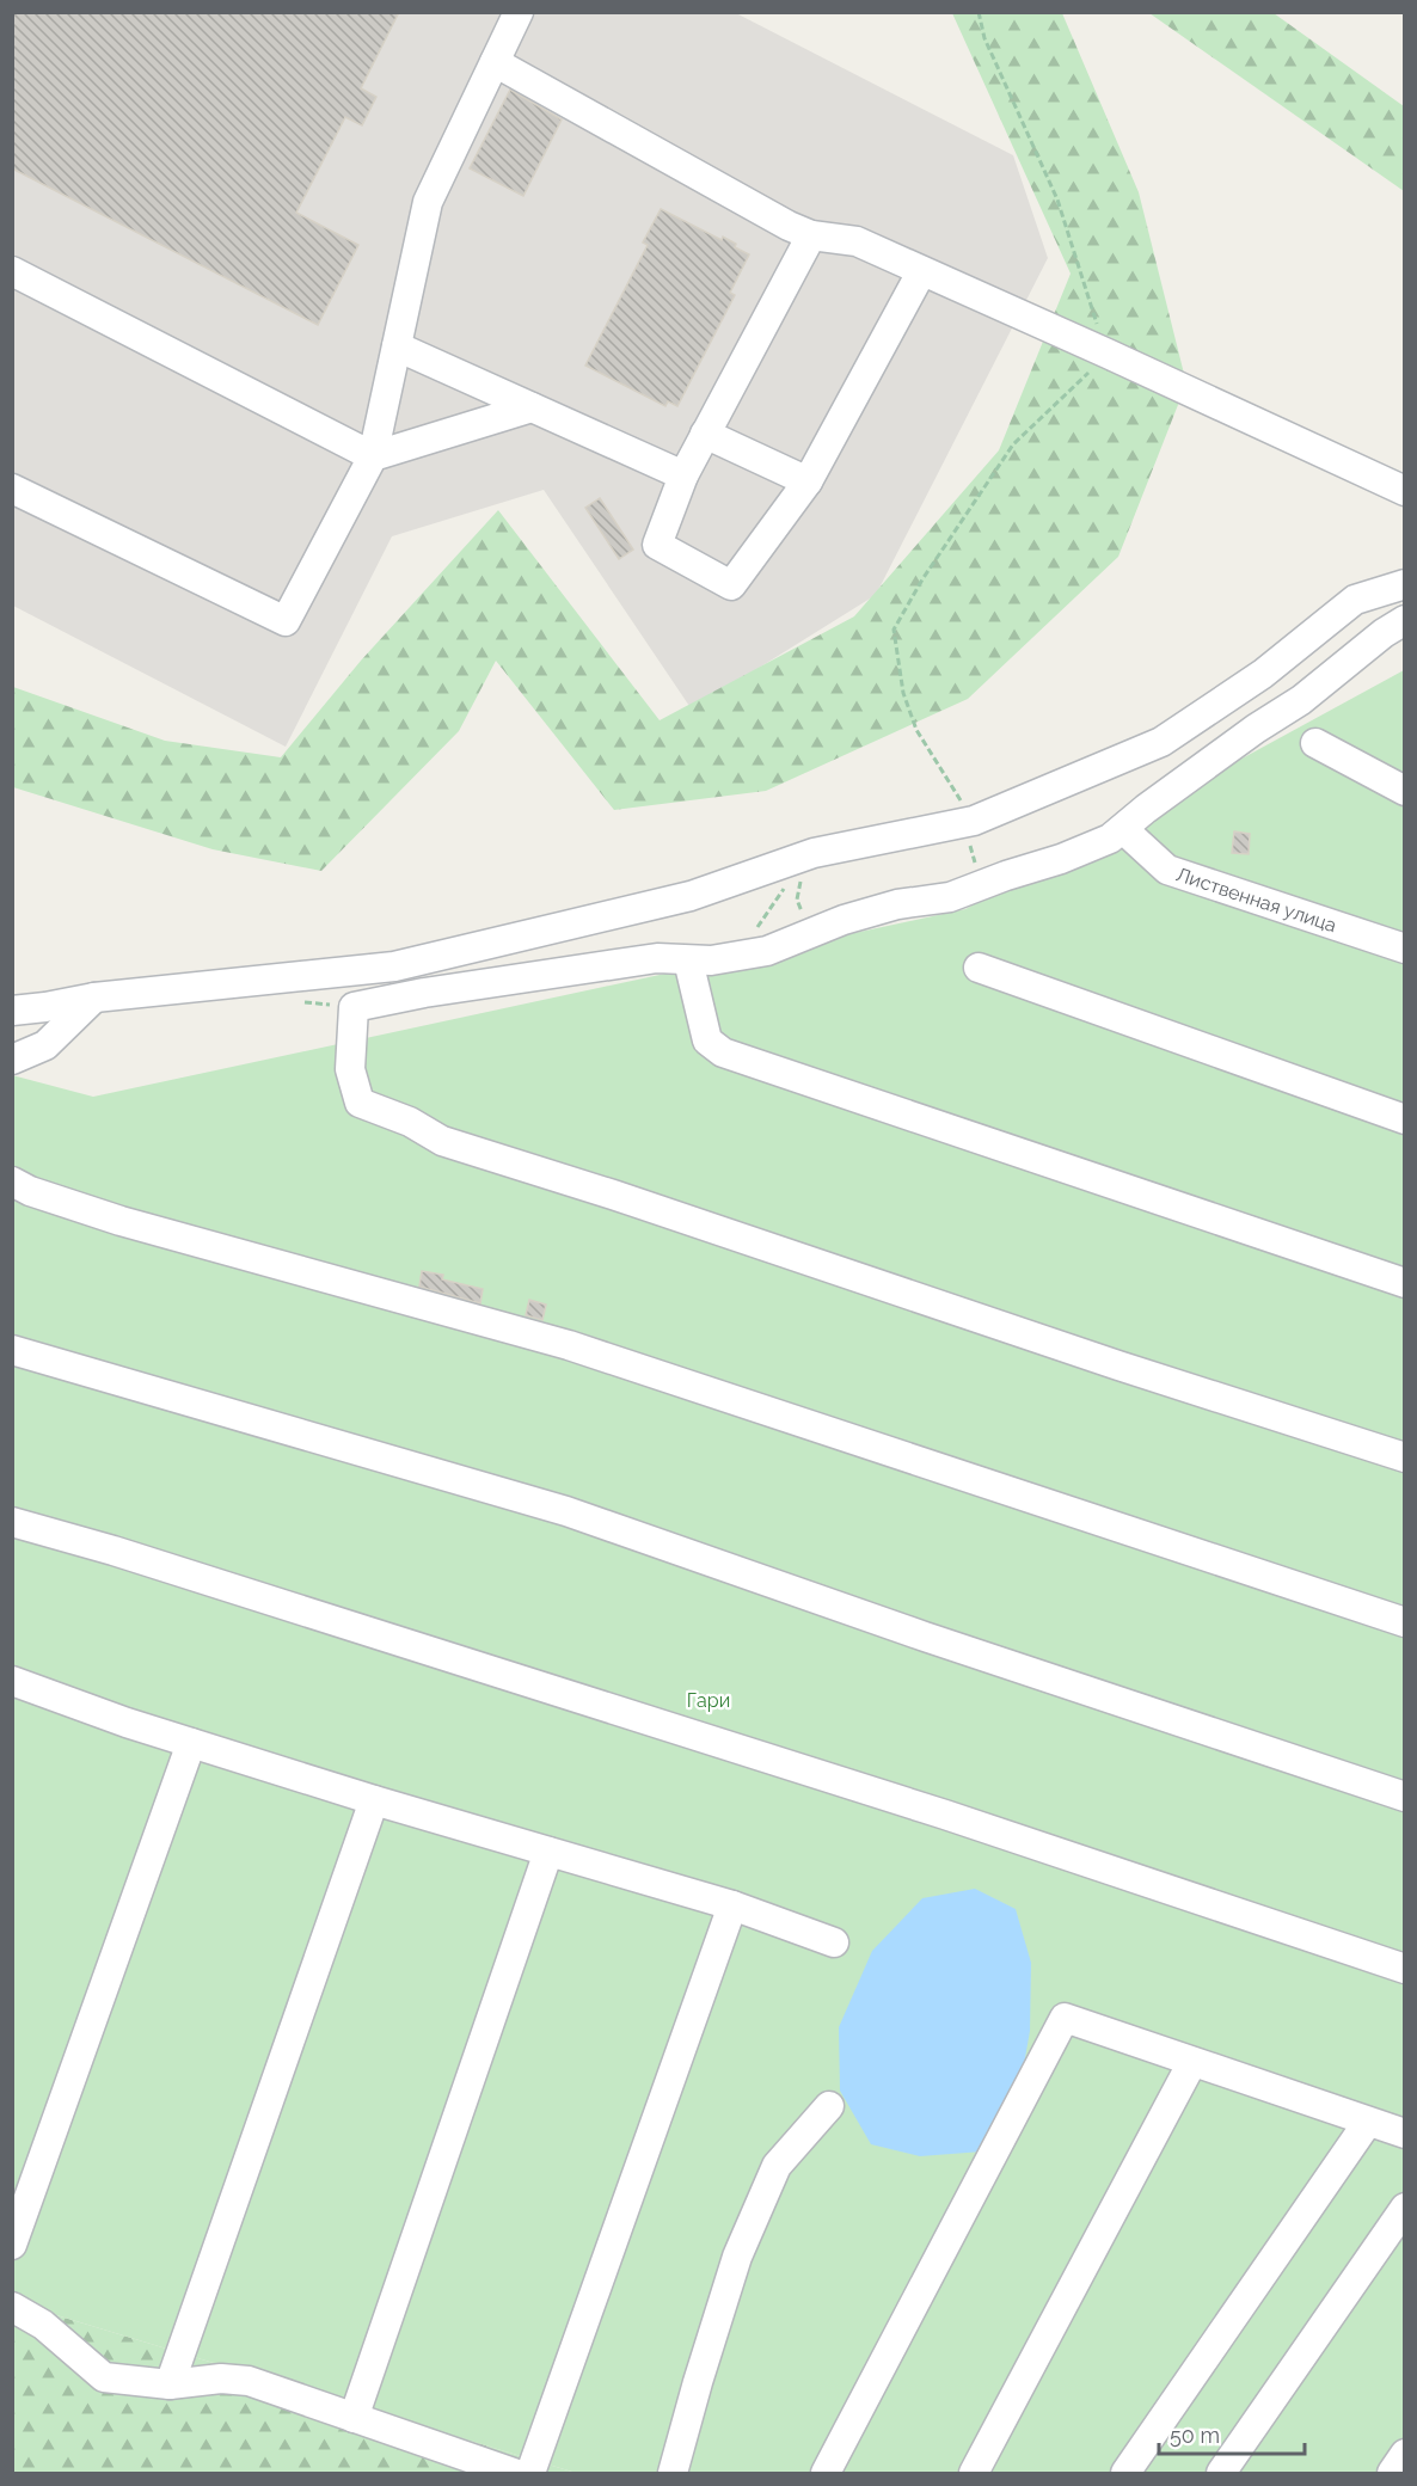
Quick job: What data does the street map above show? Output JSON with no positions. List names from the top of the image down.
{
  "streets": {
    "lane": ["Лиственная улица"]
  },
  "parks": ["Гари"],
  "scale_bar": "50 m"
}
